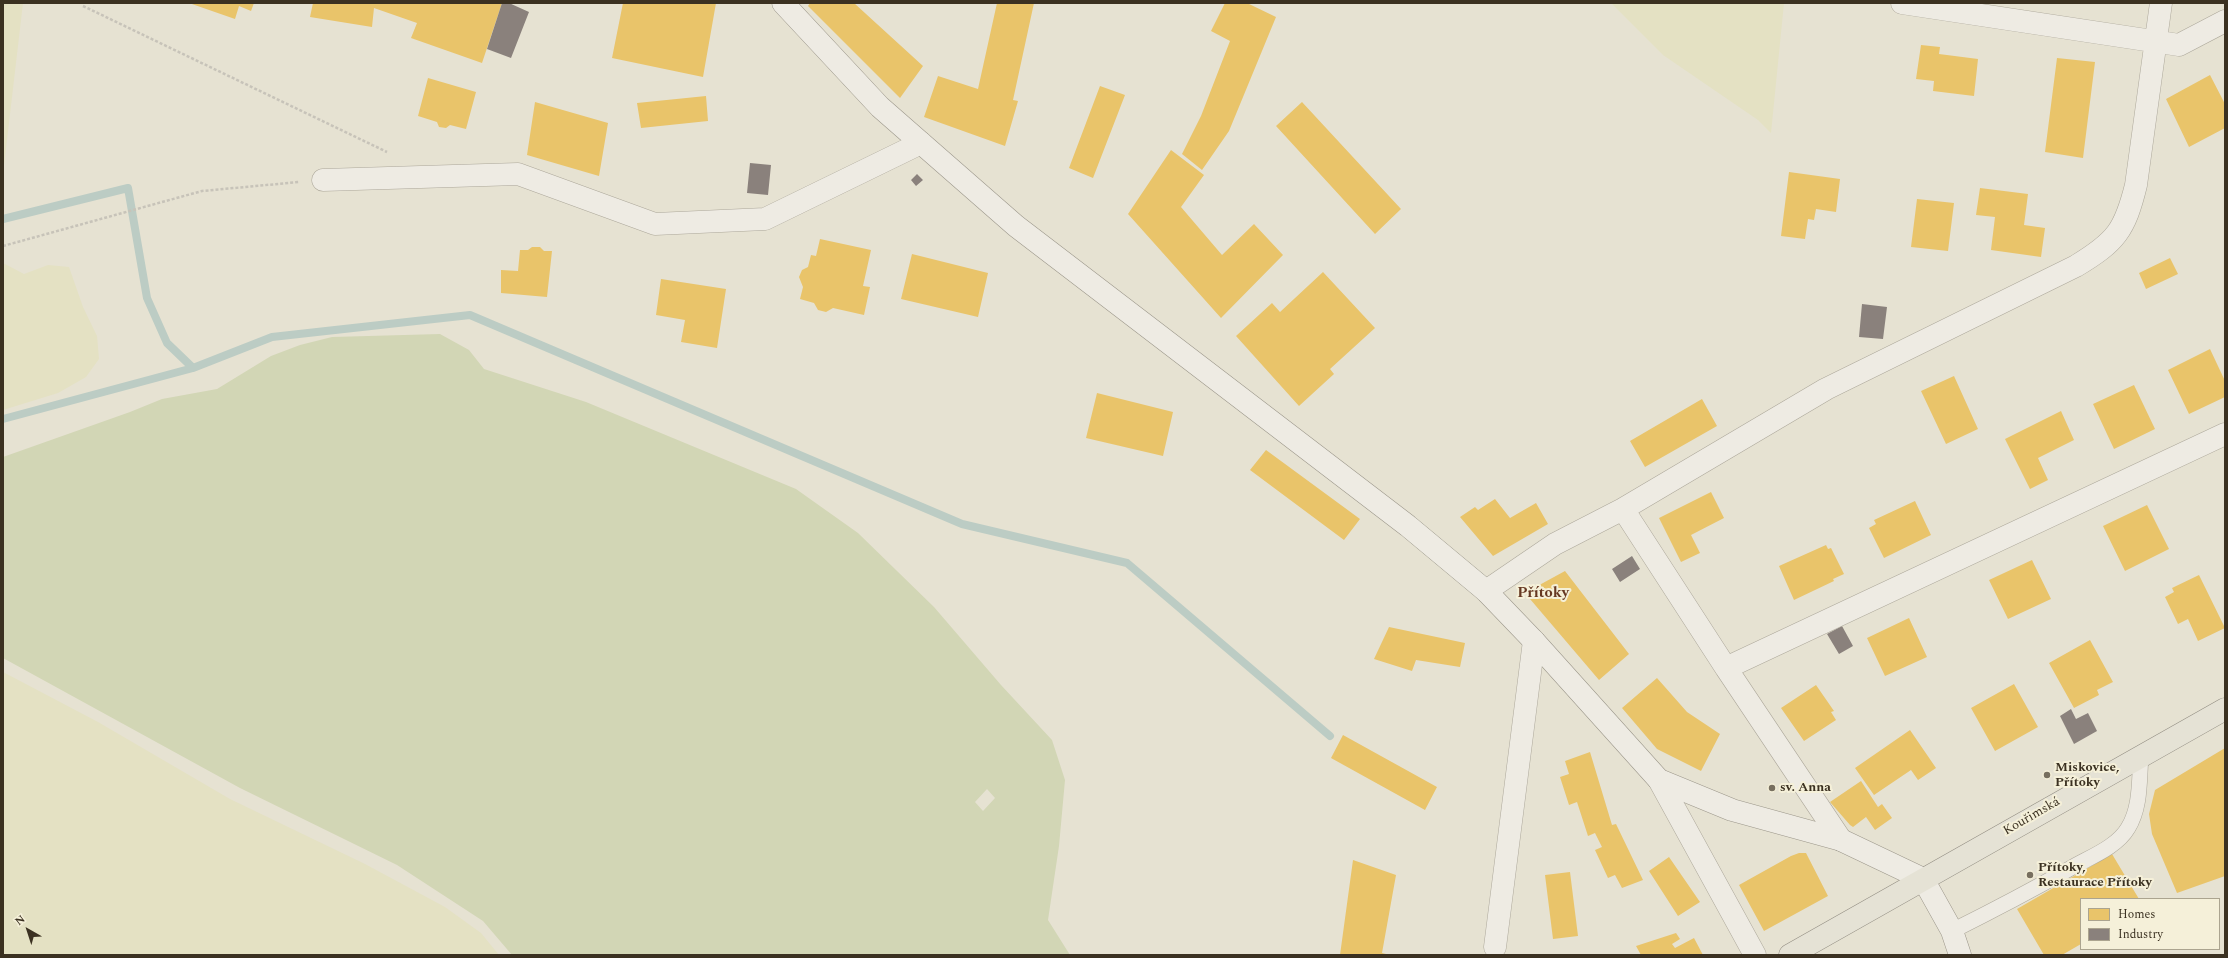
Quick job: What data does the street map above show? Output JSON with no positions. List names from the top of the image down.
{
  "streets": {
    "main road": ["Kouřimská"]
  },
  "districts": ["Přítoky"],
  "places": ["Miskovice, Přítoky", "sv. Anna", "Přítoky, Restaurace Přítoky"],
  "legend": ["Homes", "Industry"],
  "north": "top left"
}
